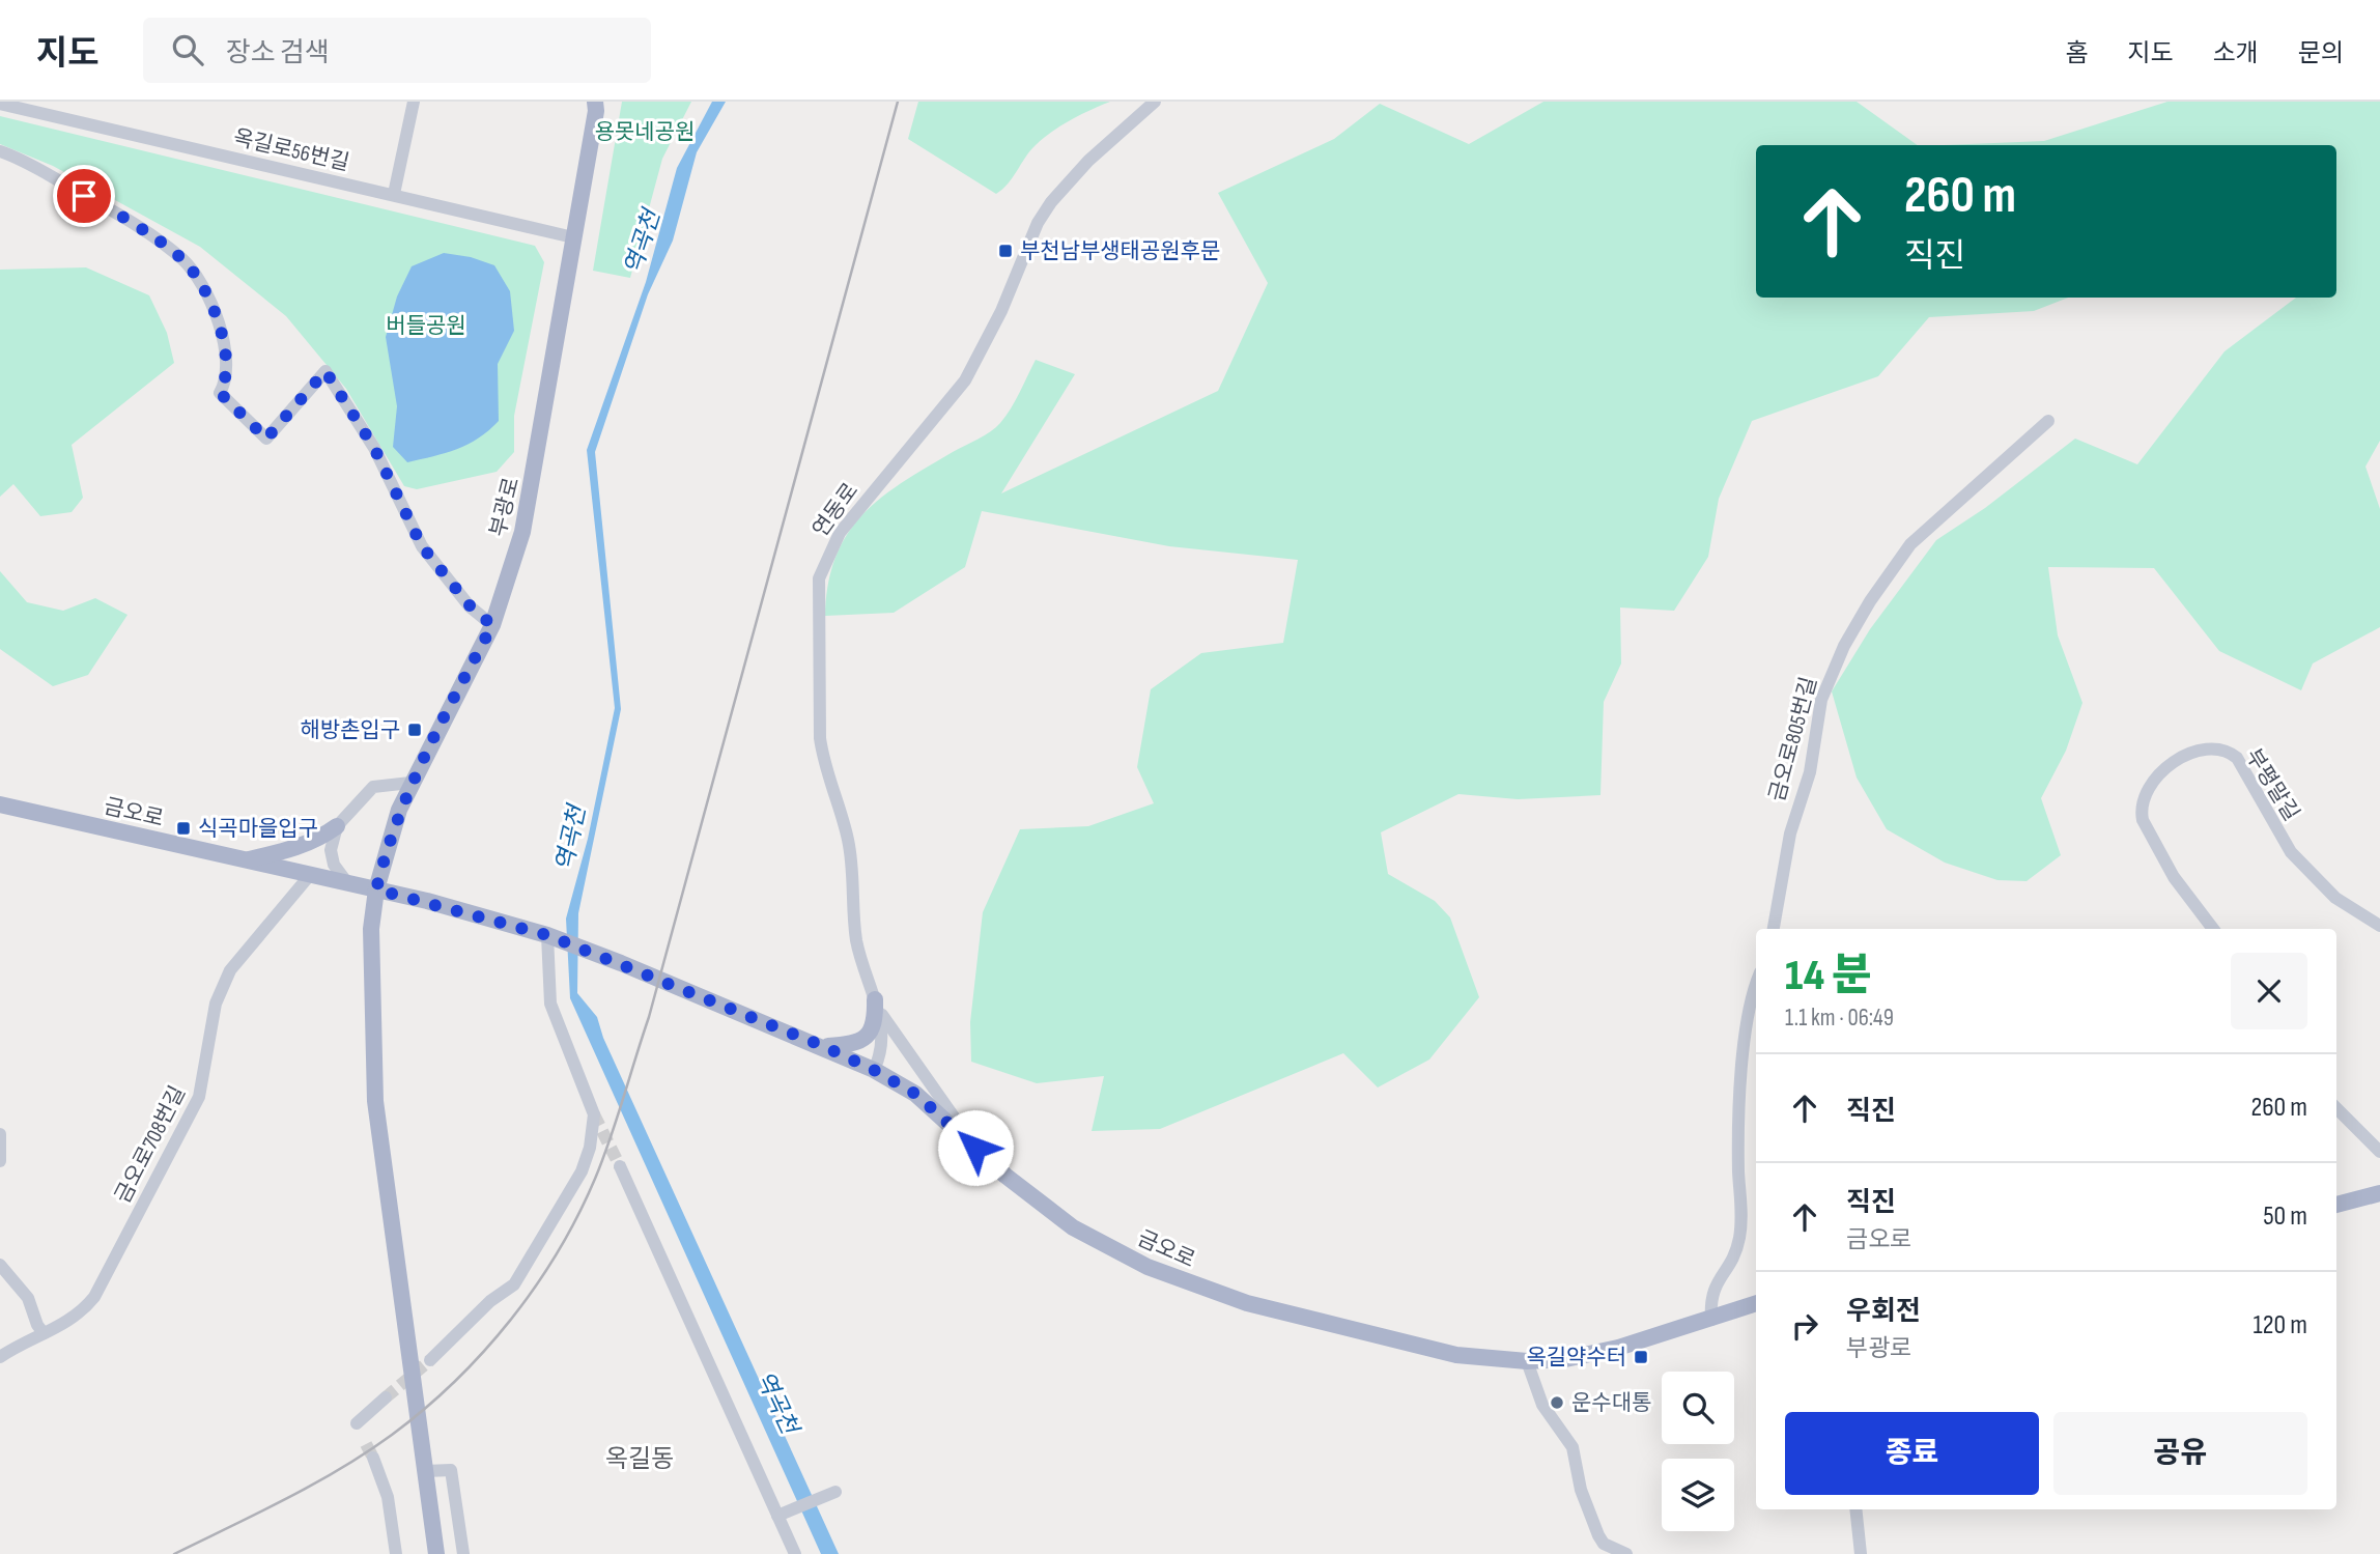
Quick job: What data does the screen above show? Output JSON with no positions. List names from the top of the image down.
{
  "streets": {
    "main road": ["부광로", "금오로"],
    "street": [
      "옥길로56번길",
      "연동로",
      "금오로805번길",
      "부평말길",
      "금오로708번길"
    ]
  },
  "crossings": [
    ["옥길로56번길", "부광로"],
    ["부광로", "금오로"],
    ["연동로", "금오로"],
    ["금오로", "금오로708번길"]
  ],
  "districts": ["옥길동"],
  "water": ["역곡천"],
  "parks": ["용못네공원", "버들공원"],
  "places": {
    "transit": [
      "부천남부생태공원후문",
      "해방촌입구",
      "식곡마을입구",
      "옥길약수터"
    ],
    "other": ["운수대통"]
  },
  "page": {
    "header": "지도",
    "search": "장소 검색",
    "nav": [
      "홈",
      "지도",
      "소개",
      "문의"
    ],
    "turn": ["260 m", "직진"],
    "heading": ["14 분", "1.1 km · 06:49"],
    "list": [
      {
        "name": "직진",
        "value": "260 m"
      },
      {
        "name": "직진",
        "note": "금오로",
        "value": "50 m"
      },
      {
        "name": "우회전",
        "note": "부광로",
        "value": "120 m"
      }
    ],
    "buttons": ["종료", "공유"]
  }
}
